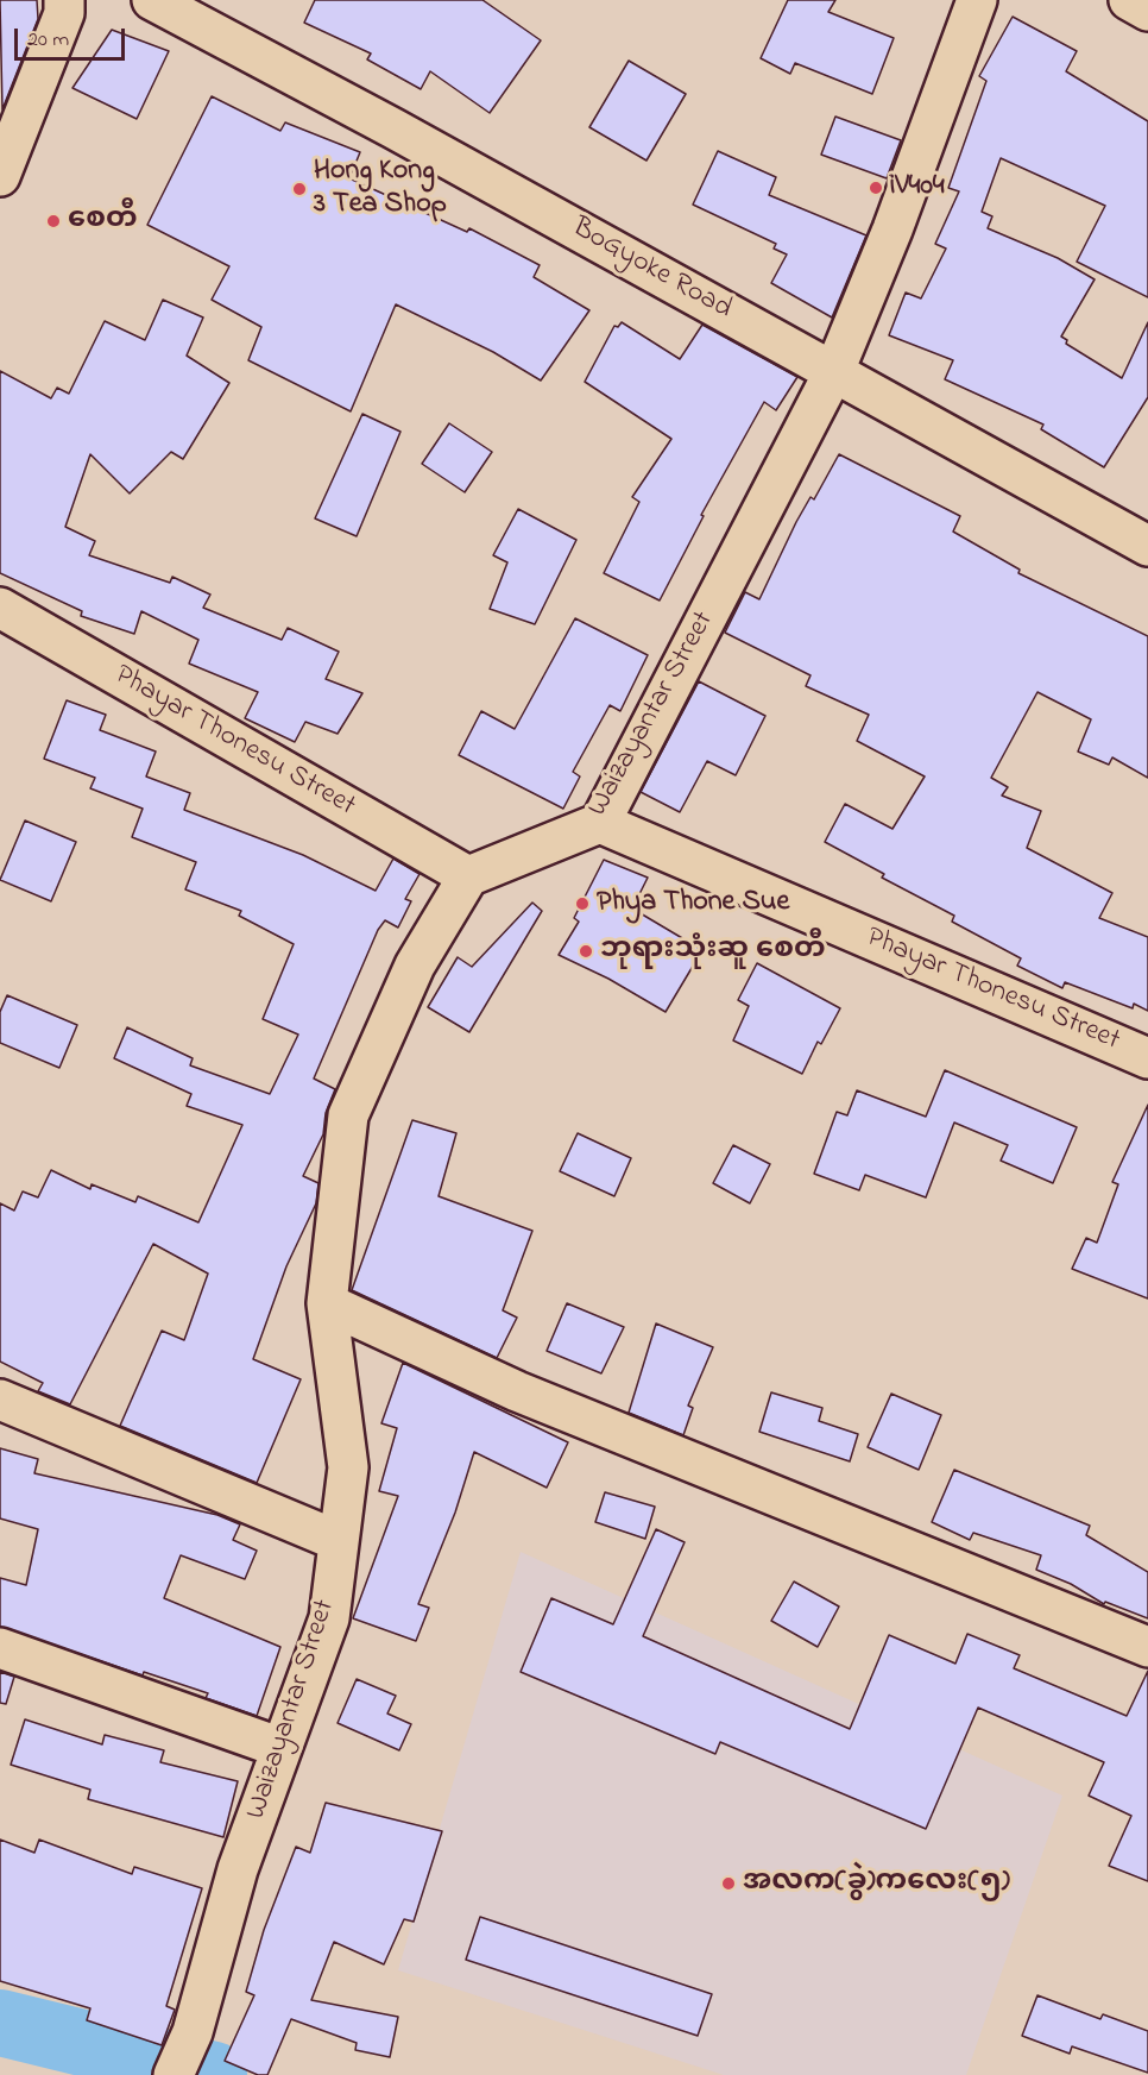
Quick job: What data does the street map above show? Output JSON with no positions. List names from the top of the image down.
{
  "streets": {
    "street": ["BoGyoke Road", "Waizayantar Street", "Phayar Thonesu Street"]
  },
  "crossings": [
    ["BoGyoke Road", "Waizayantar Street"],
    ["Waizayantar Street", "Phayar Thonesu Street"]
  ],
  "places": [
    "iV404",
    "Hong Kong 3 Tea Shop",
    "စေတီ",
    "Phya Thone Sue",
    "ဘုရားသုံးဆူ စေတီ",
    "အလက(ခွဲ)ကလေး(၅)"
  ],
  "scale_bar": "20 m"
}
